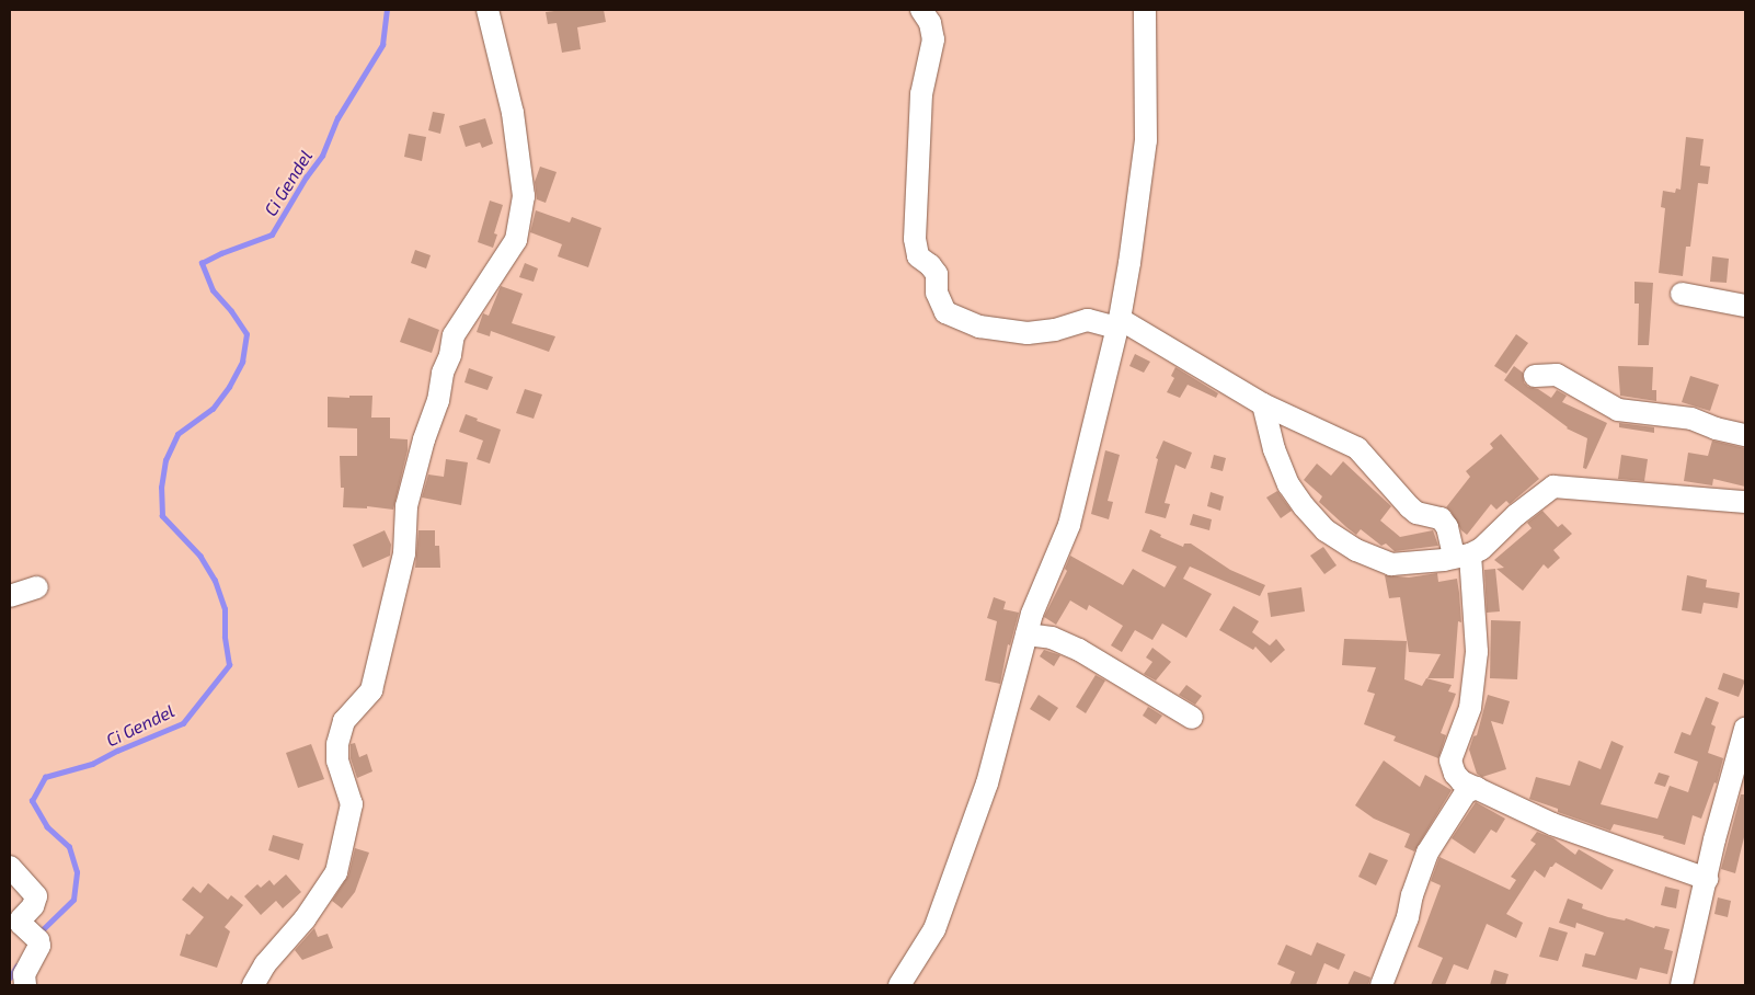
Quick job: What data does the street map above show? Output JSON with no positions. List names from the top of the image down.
{
  "water": ["Ci Gendel"]
}
